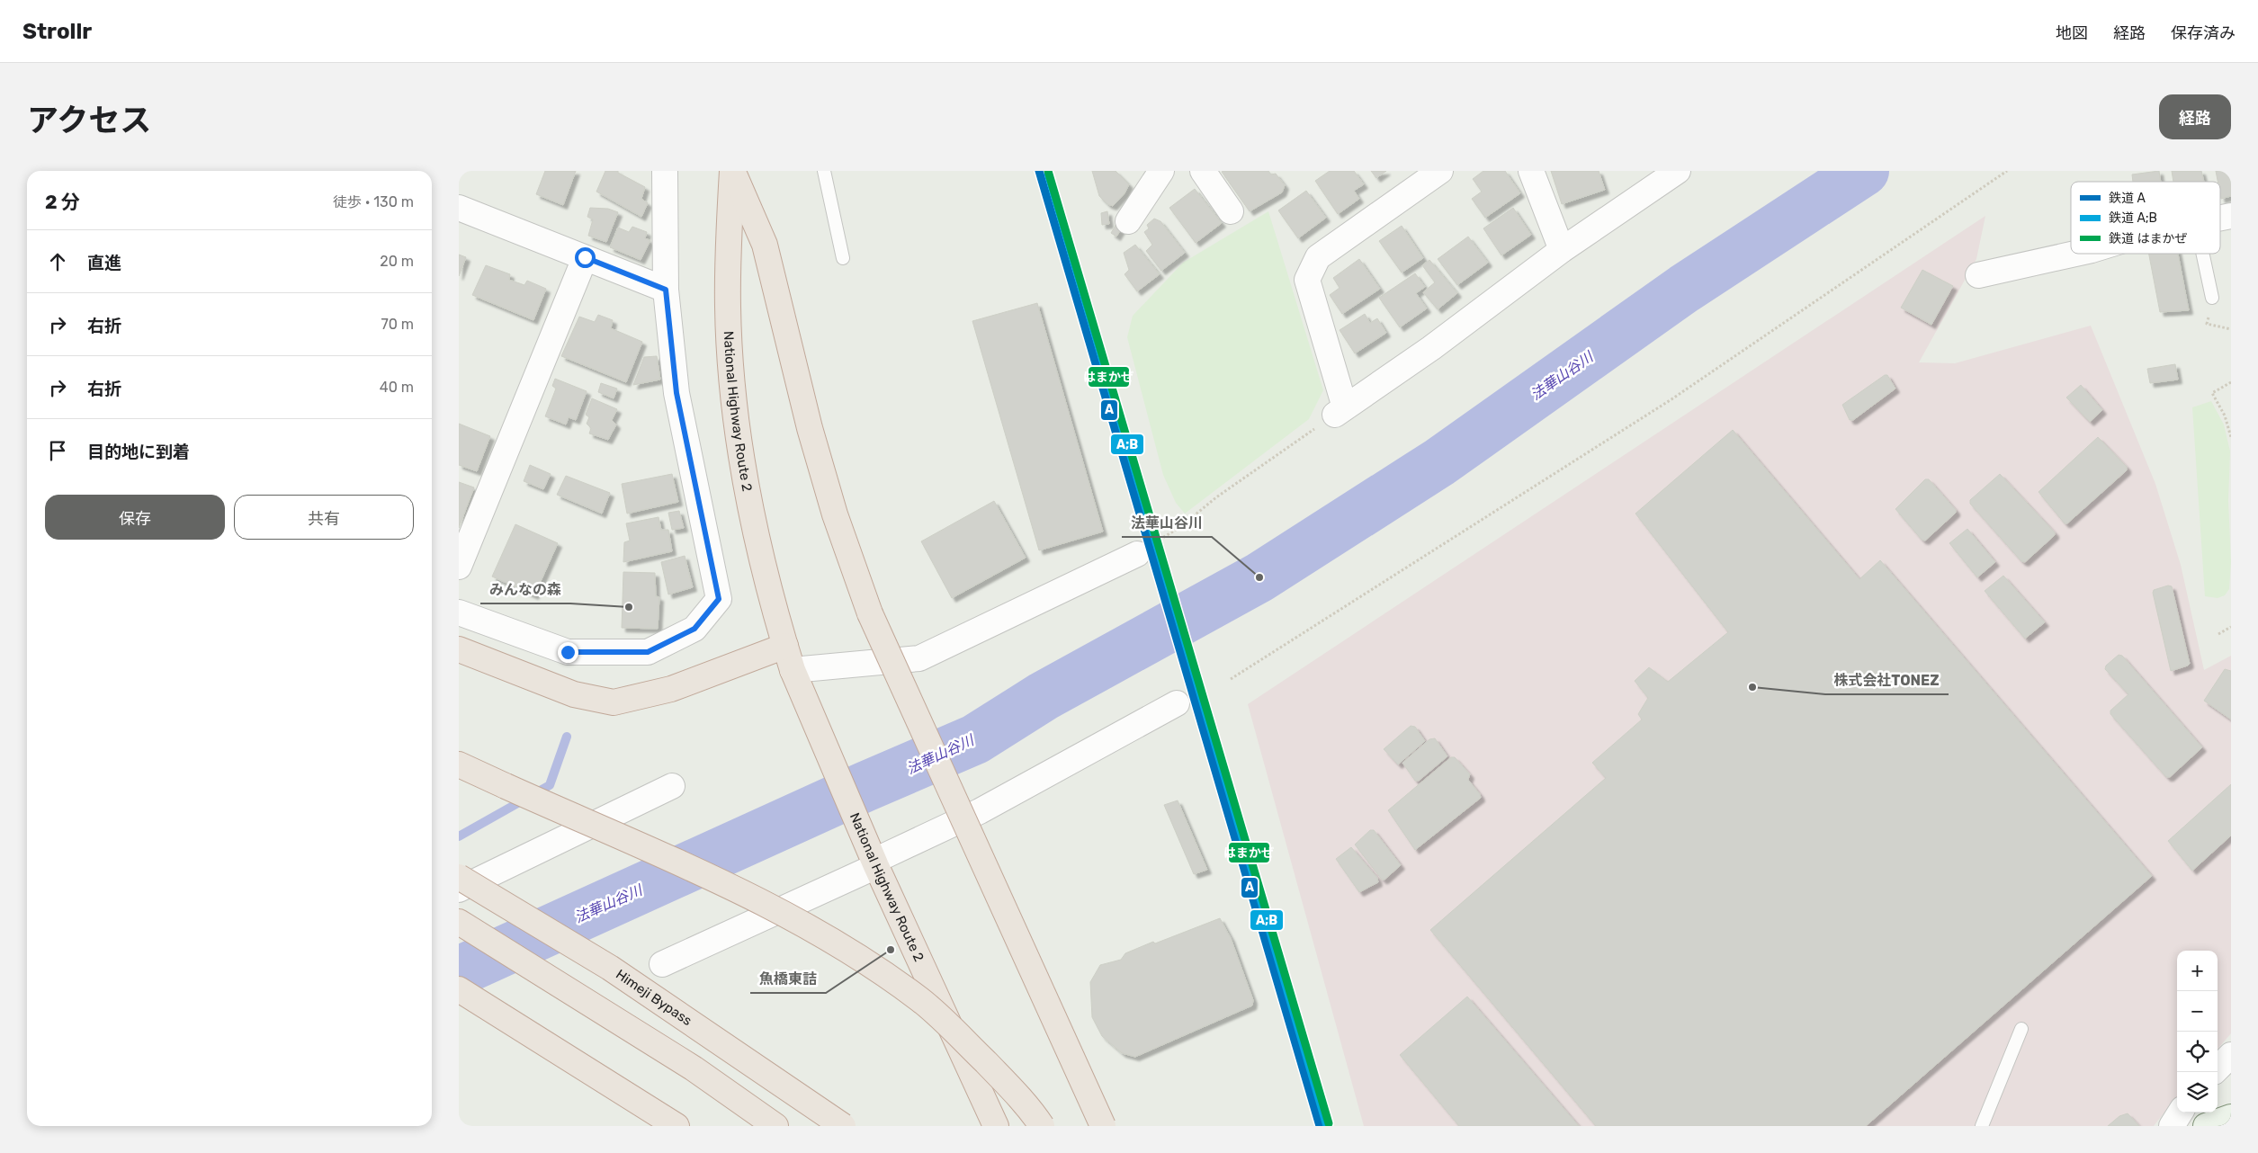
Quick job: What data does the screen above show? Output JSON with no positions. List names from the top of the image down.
{
  "streets": {
    "highway": ["National Highway Route 2", "Himeji Bypass"]
  },
  "water": ["法華山谷川"],
  "places": [
    "法華山谷川",
    "みんなの森",
    "株式会社TONEZ",
    "魚橋東詰"
  ],
  "lines": ["rail line A", "rail line はまかぜ", "rail line A;B"],
  "legend": ["鉄道 A", "鉄道 A;B", "鉄道 はまかぜ"],
  "page": {
    "header": "Strollr",
    "nav": ["地図", "経路", "保存済み"],
    "title": "アクセス",
    "buttons": [
      "経路",
      ["保存", "共有"]
    ],
    "heading": ["2 分", "徒歩 · 130 m"],
    "list": [
      ["直進", "20 m"],
      ["右折", "70 m"],
      ["右折", "40 m"],
      "目的地に到着"
    ],
    "map_buttons": ["+", "−"]
  }
}
